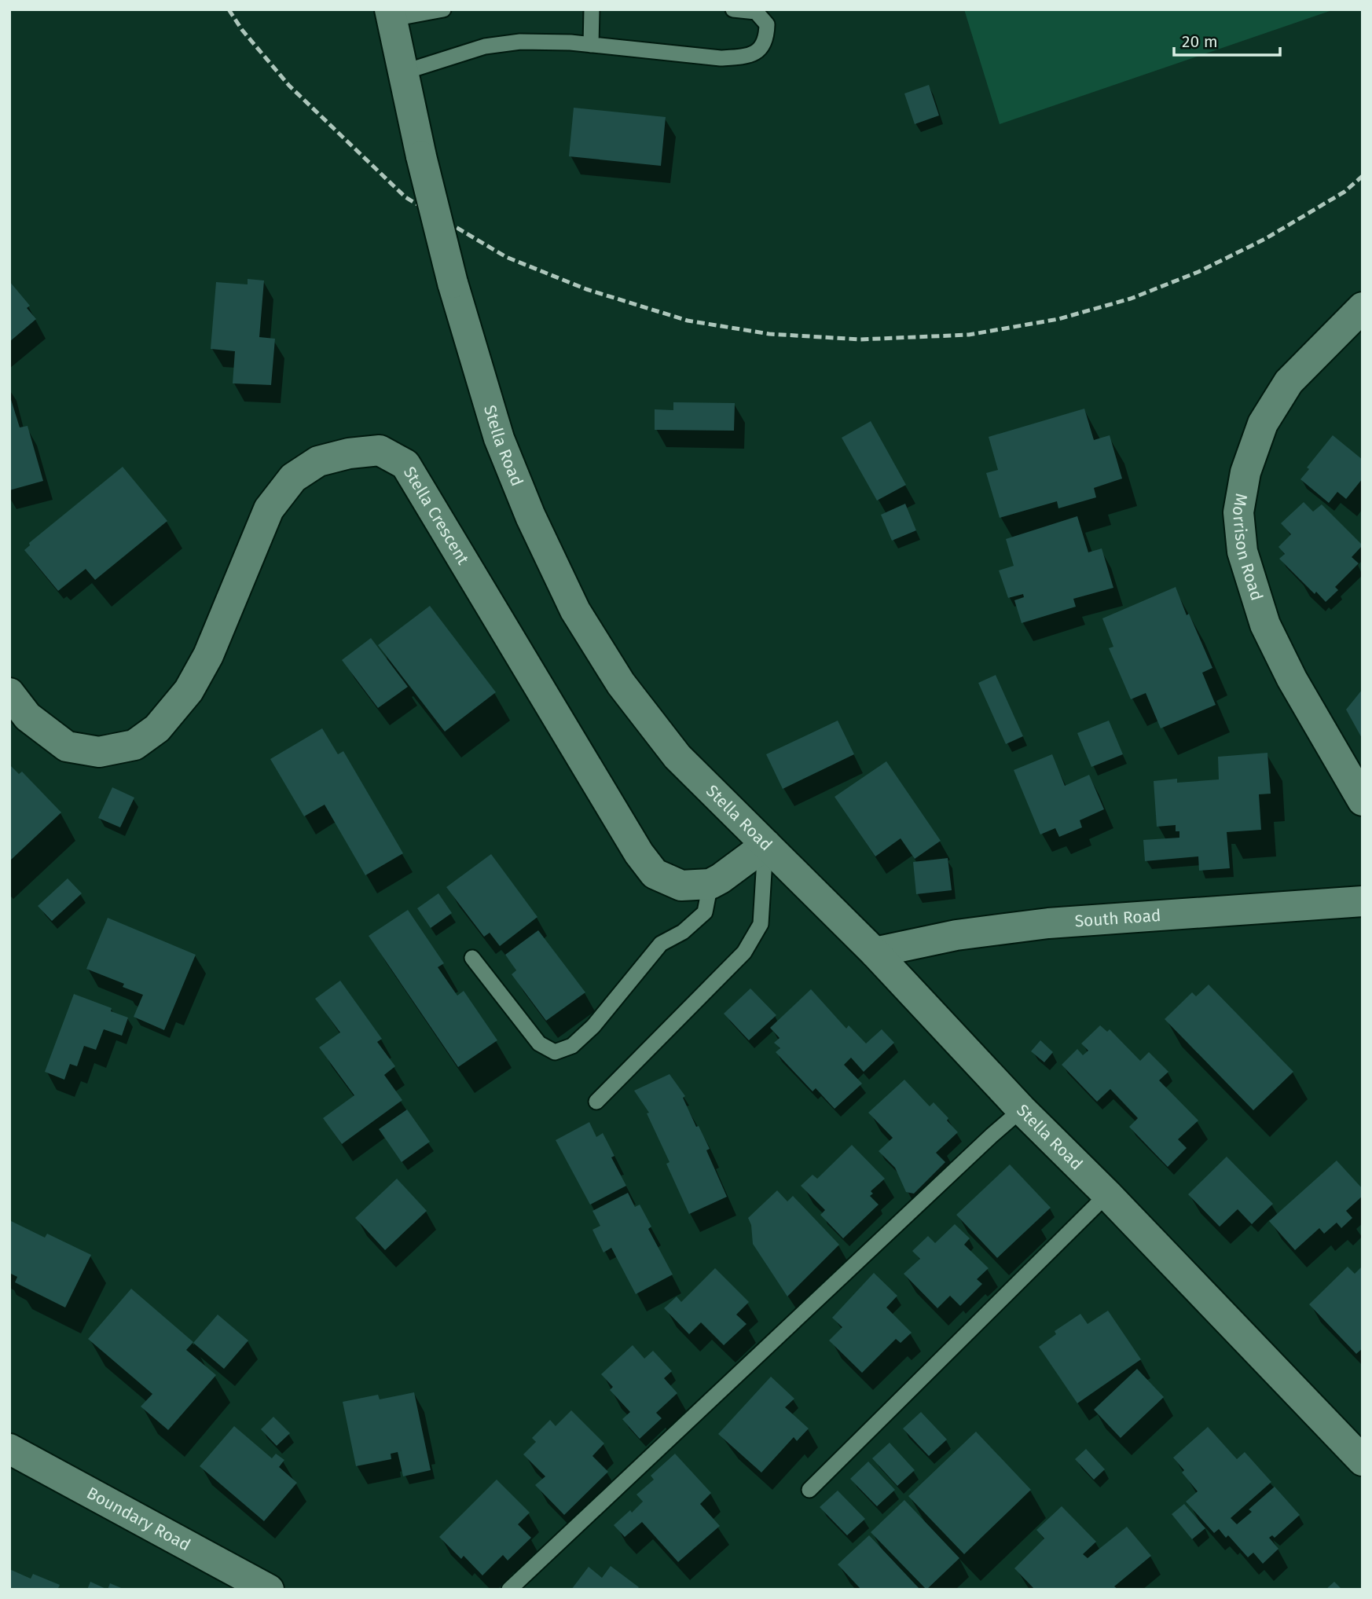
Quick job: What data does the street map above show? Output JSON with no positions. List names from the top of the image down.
{
  "streets": {
    "street": [
      "Stella Road",
      "Stella Crescent",
      "Morrison Road",
      "South Road",
      "Boundary Road"
    ]
  },
  "crossings": [
    ["Stella Road", "Stella Crescent"],
    ["Stella Road", "South Road"]
  ],
  "scale_bar": "20 m"
}
